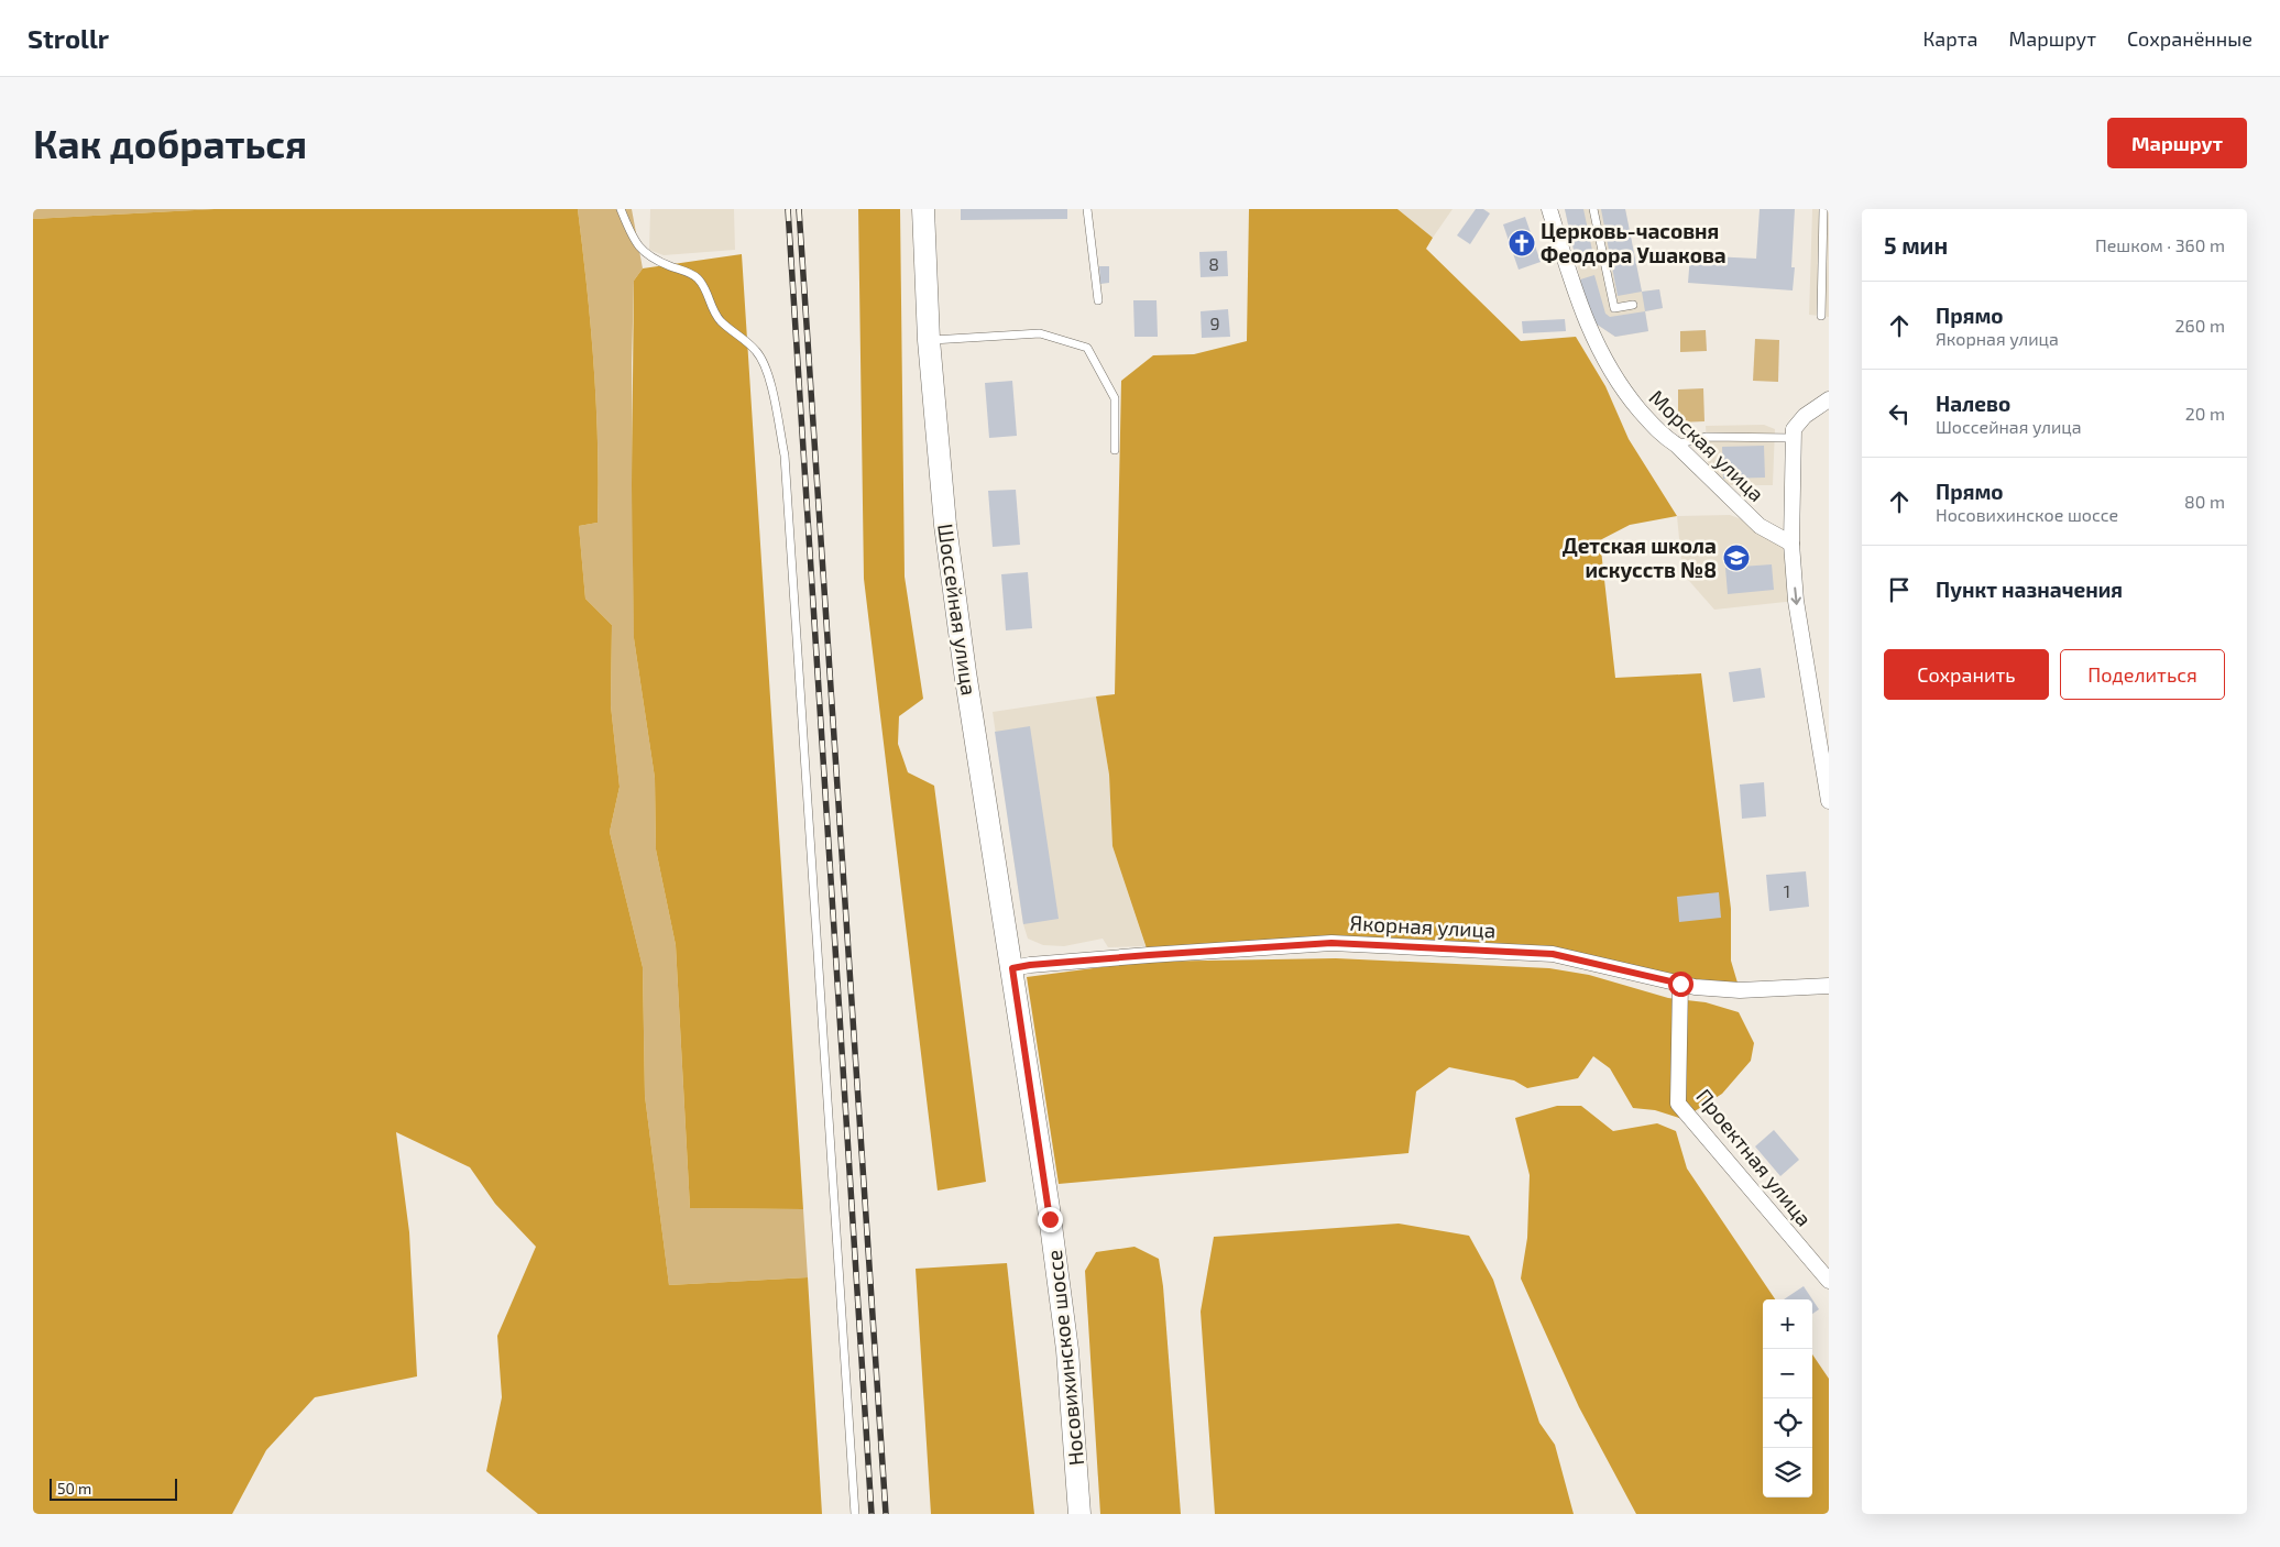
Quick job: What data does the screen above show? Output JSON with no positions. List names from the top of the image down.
{
  "streets": {
    "main road": ["Шоссейная улица", "Носовихинское шоссе"],
    "street": ["Морская улица", "Якорная улица", "Проектная улица"]
  },
  "crossings": [
    ["Шоссейная улица", "Якорная улица"],
    ["Шоссейная улица", "Носовихинское шоссе"],
    ["Якорная улица", "Проектная улица"]
  ],
  "places": {
    "church": ["Церковь-часовня Феодора Ушакова"],
    "school or university": ["Детская школа искусств №8"]
  },
  "house_numbers": ["8", "9", "1"],
  "scale_bar": "50 m",
  "page": {
    "header": "Strollr",
    "nav": ["Карта", "Маршрут", "Сохранённые"],
    "buttons": [
      "Маршрут",
      ["Сохранить", "Поделиться"]
    ],
    "title": "Как добраться",
    "heading": ["5 мин", "Пешком · 360 m"],
    "list": [
      ["Прямо", "Якорная улица", "260 m"],
      ["Налево", "Шоссейная улица", "20 m"],
      ["Прямо", "Носовихинское шоссе", "80 m"],
      "Пункт назначения"
    ],
    "map_buttons": ["+", "−"],
    "scale": "50 m"
  }
}
